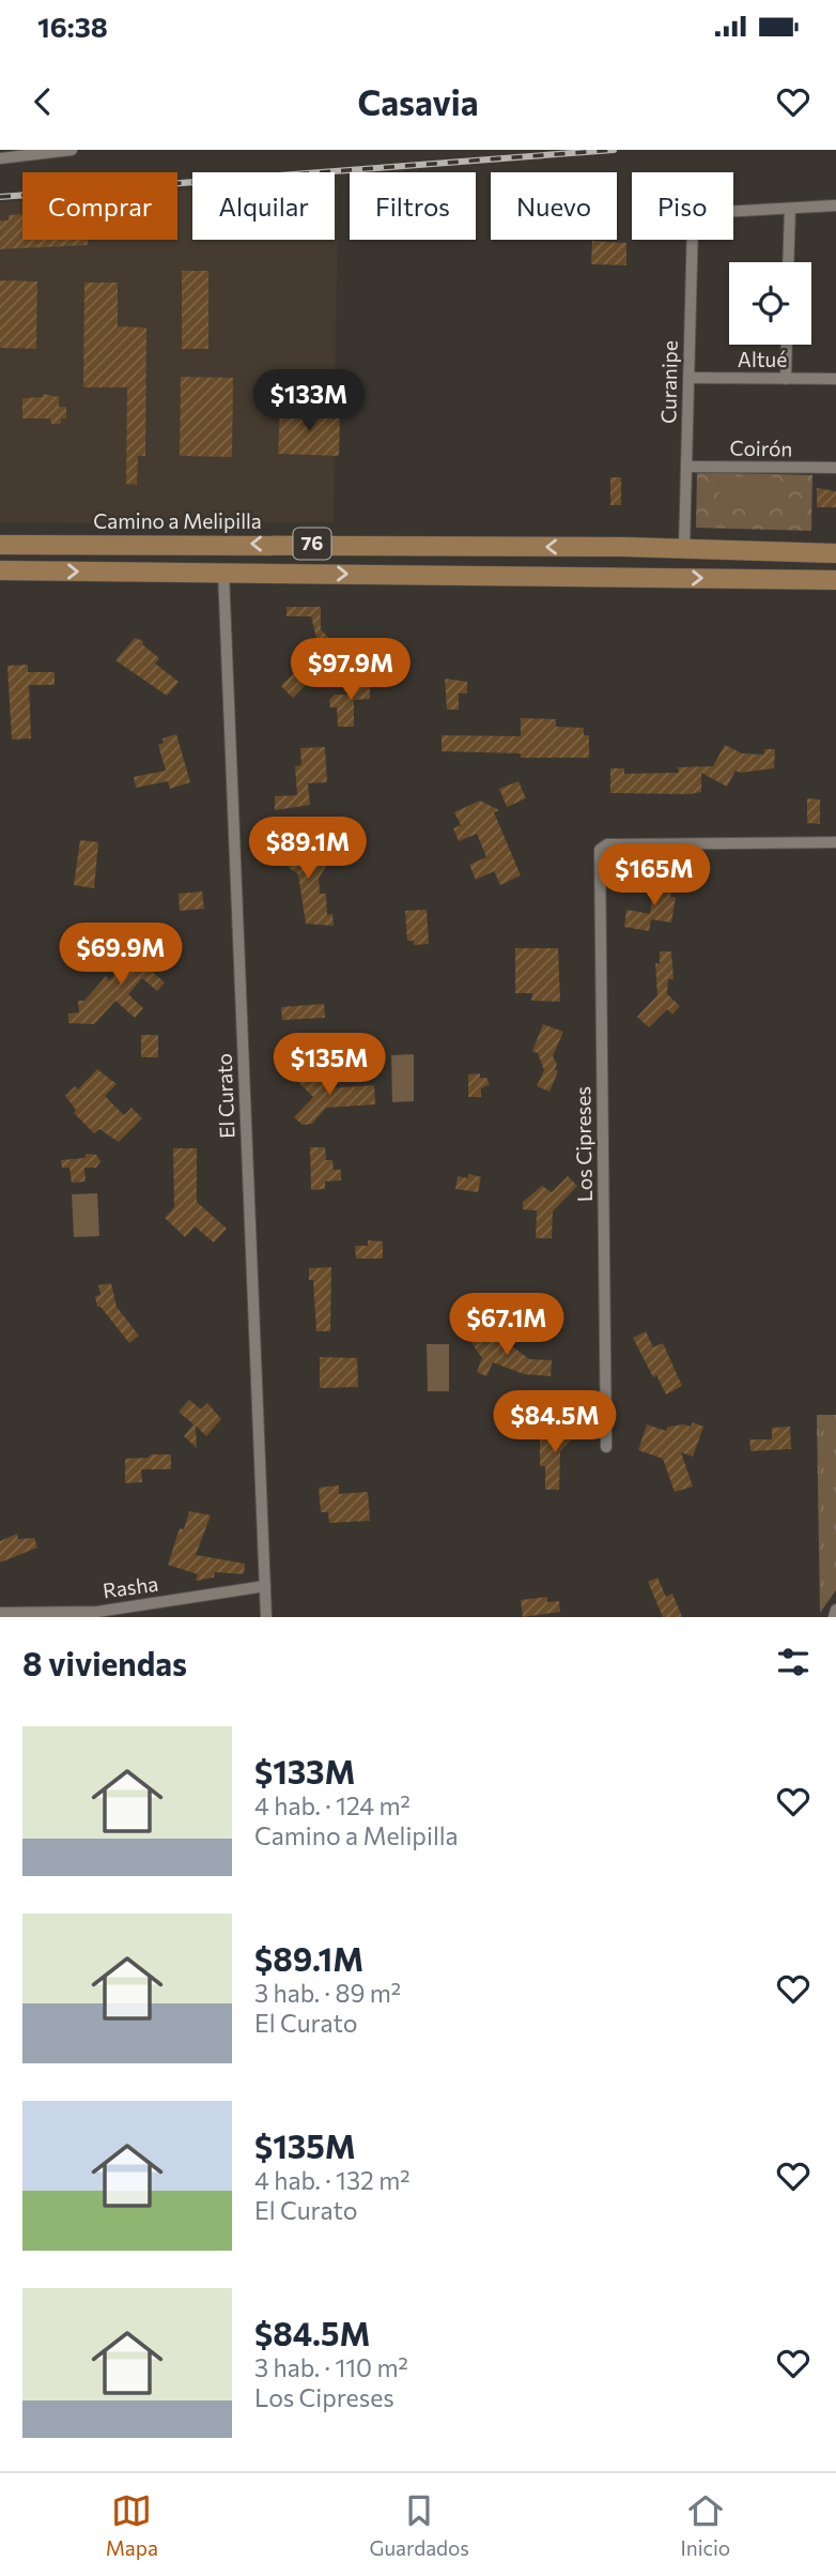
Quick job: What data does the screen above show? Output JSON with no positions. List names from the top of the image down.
{
  "streets": {
    "main road": ["Camino a Melipilla", "76"],
    "street": [
      "Altué",
      "Curanipe",
      "Coirón",
      "El Curato",
      "Los Cipreses",
      "Rasha"
    ]
  },
  "crossings": [
    ["Altué", "Curanipe"],
    ["Curanipe", "Coirón"],
    ["Curanipe", "Camino a Melipilla"],
    ["Curanipe", "76"],
    ["Camino a Melipilla", "76"],
    ["76", "El Curato"],
    ["El Curato", "Rasha"]
  ],
  "page": {
    "status": "16:38",
    "header": "Casavia",
    "chip": [
      "Comprar",
      "Alquilar",
      "Filtros",
      "Nuevo",
      "Piso"
    ],
    "price": [
      "$133M",
      "$97.9M",
      "$89.1M",
      "$165M",
      "$69.9M",
      "$135M",
      "$67.1M",
      "$84.5M"
    ],
    "heading": "8 viviendas",
    "list": [
      {
        "name": "$133M",
        "note": "4 hab. · 124 m² · Camino a Melipilla"
      },
      {
        "name": "$89.1M",
        "note": "3 hab. · 89 m² · El Curato"
      },
      {
        "name": "$135M",
        "note": "4 hab. · 132 m² · El Curato"
      },
      {
        "name": "$84.5M",
        "note": "3 hab. · 110 m² · Los Cipreses"
      }
    ],
    "tabs": ["Mapa", "Guardados", "Inicio"]
  }
}
